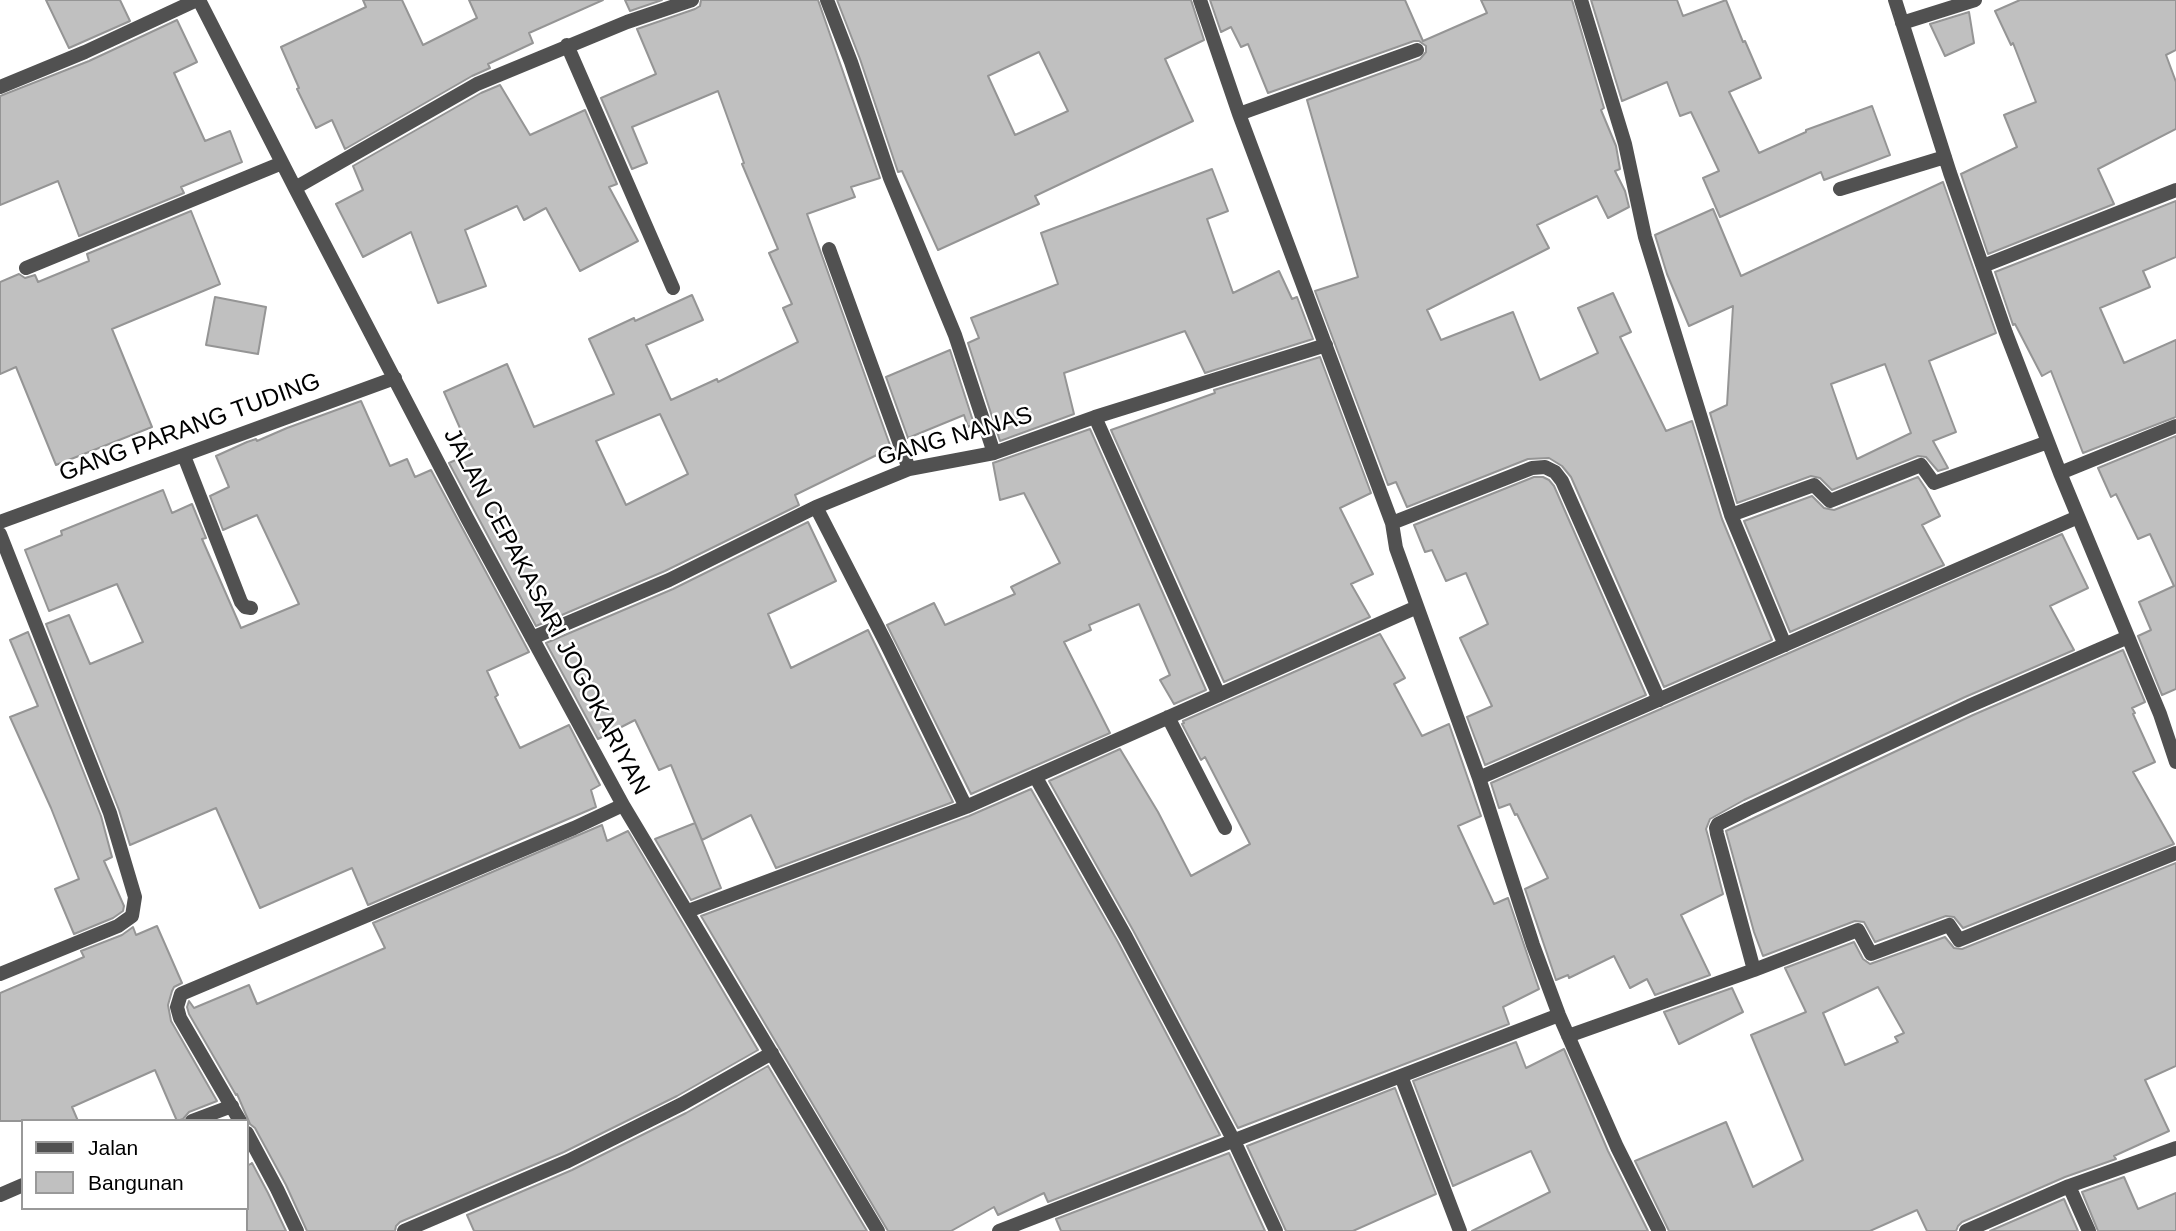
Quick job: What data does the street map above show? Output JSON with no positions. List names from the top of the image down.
{
  "streets": {
    "street": ["GANG PARANG TUDING", "GANG NANAS", "JALAN CEPAKASARI JOGOKARIYAN"]
  },
  "crossings": [
    ["GANG PARANG TUDING", "JALAN CEPAKASARI JOGOKARIYAN"],
    ["GANG NANAS", "JALAN CEPAKASARI JOGOKARIYAN"]
  ],
  "legend": ["Jalan", "Bangunan"]
}
